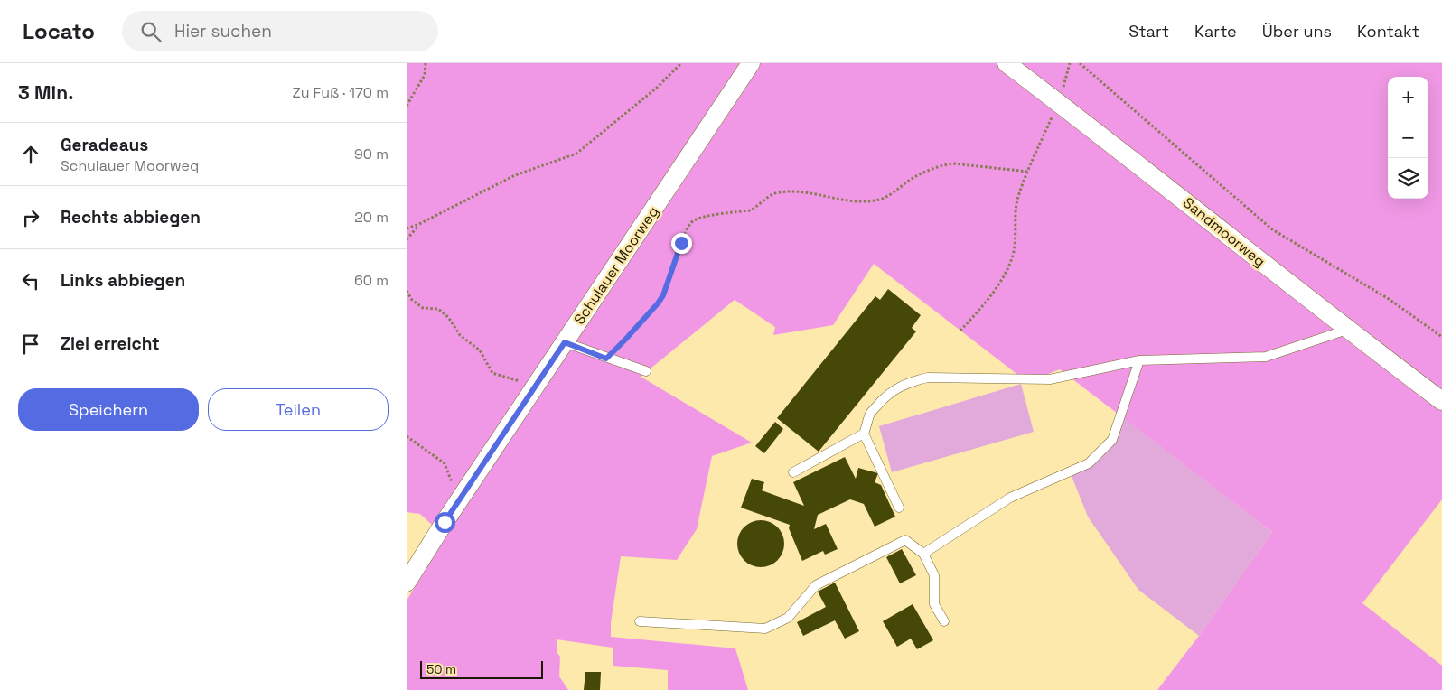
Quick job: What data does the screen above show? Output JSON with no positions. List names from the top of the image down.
{
  "streets": {
    "street": ["Sandmoorweg", "Schulauer Moorweg"]
  },
  "scale_bar": "50 m",
  "page": {
    "header": "Locato",
    "search": "Hier suchen",
    "nav": [
      "Start",
      "Karte",
      "Über uns",
      "Kontakt"
    ],
    "heading": ["3 Min.", "Zu Fuß · 170 m"],
    "map_buttons": ["+", "−"],
    "list": [
      ["Geradeaus", "Schulauer Moorweg", "90 m"],
      ["Rechts abbiegen", "20 m"],
      ["Links abbiegen", "60 m"],
      "Ziel erreicht"
    ],
    "buttons": ["Speichern", "Teilen"],
    "scale": "50 m"
  }
}
